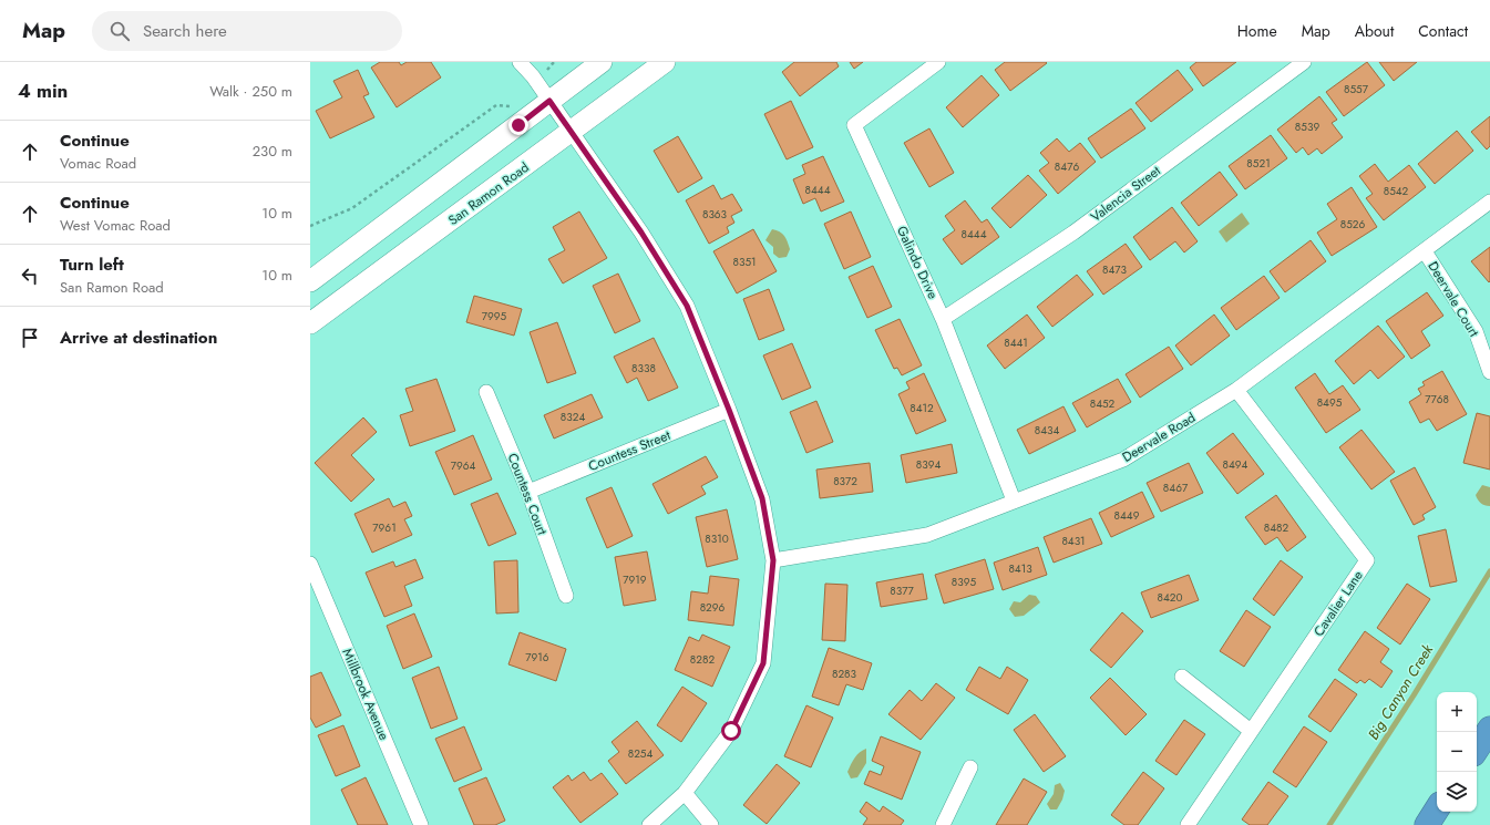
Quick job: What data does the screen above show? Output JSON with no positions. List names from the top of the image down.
{
  "streets": {
    "main road": ["San Ramon Road"],
    "street": [
      "Valencia Street",
      "Galindo Drive",
      "Deervale Court",
      "Deervale Road",
      "Countess Street",
      "Countess Court",
      "Cavalier Lane",
      "Millbrook Avenue"
    ]
  },
  "crossings": [
    ["Valencia Street", "Galindo Drive"],
    ["Galindo Drive", "Deervale Road"],
    ["Deervale Court", "Deervale Road"],
    ["Deervale Road", "Cavalier Lane"],
    ["Countess Street", "Countess Court"]
  ],
  "water": ["Big Canyon Creek"],
  "house_numbers": [
    "8557",
    "8539",
    "8521",
    "8476",
    "8444",
    "8542",
    "8363",
    "8526",
    "8444",
    "8351",
    "8473",
    "7995",
    "8441",
    "8338",
    "7768",
    "8495",
    "8452",
    "8412",
    "8324",
    "8434",
    "8394",
    "8494",
    "7964",
    "8372",
    "8467",
    "8449",
    "7961",
    "8482",
    "8310",
    "8431",
    "8413",
    "7919",
    "8395",
    "8377",
    "8420",
    "8296",
    "7916",
    "8282",
    "8283",
    "8254"
  ],
  "page": {
    "header": "Map",
    "search": "Search here",
    "nav": [
      "Home",
      "Map",
      "About",
      "Contact"
    ],
    "heading": ["4 min", "Walk · 250 m"],
    "list": [
      ["Continue", "Vomac Road", "230 m"],
      ["Continue", "West Vomac Road", "10 m"],
      ["Turn left", "San Ramon Road", "10 m"],
      "Arrive at destination"
    ],
    "map_buttons": ["+", "−"]
  }
}
